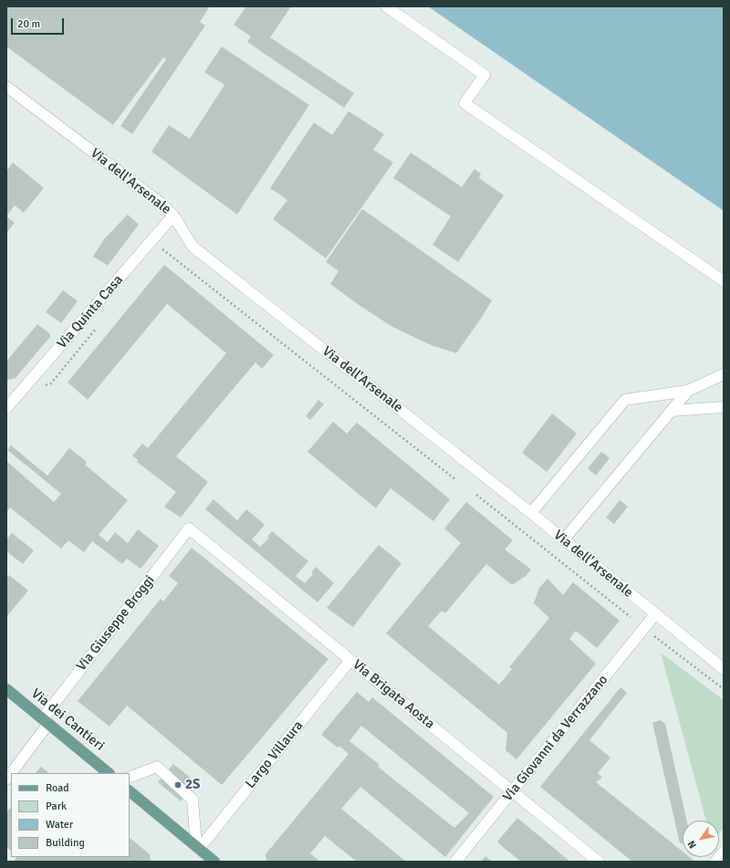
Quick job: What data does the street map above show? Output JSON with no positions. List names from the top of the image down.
{
  "streets": {
    "main road": ["Via dei Cantieri"],
    "street": [
      "Via dell'Arsenale",
      "Via Quinta Casa",
      "Via Giuseppe Broggi",
      "Via Brigata Aosta",
      "Via Giovanni da Verrazzano",
      "Largo Villaura"
    ]
  },
  "crossings": [
    ["Via dell'Arsenale", "Via Quinta Casa"],
    ["Via dell'Arsenale", "Via Giovanni da Verrazzano"],
    ["Via Giuseppe Broggi", "Via Brigata Aosta"],
    ["Via Giuseppe Broggi", "Via dei Cantieri"],
    ["Via Brigata Aosta", "Via Giovanni da Verrazzano"],
    ["Via Brigata Aosta", "Largo Villaura"]
  ],
  "places": ["2S"],
  "legend": [
    "Road",
    "Park",
    "Water",
    "Building"
  ],
  "scale_bar": "20 m",
  "north": "bottom left"
}
